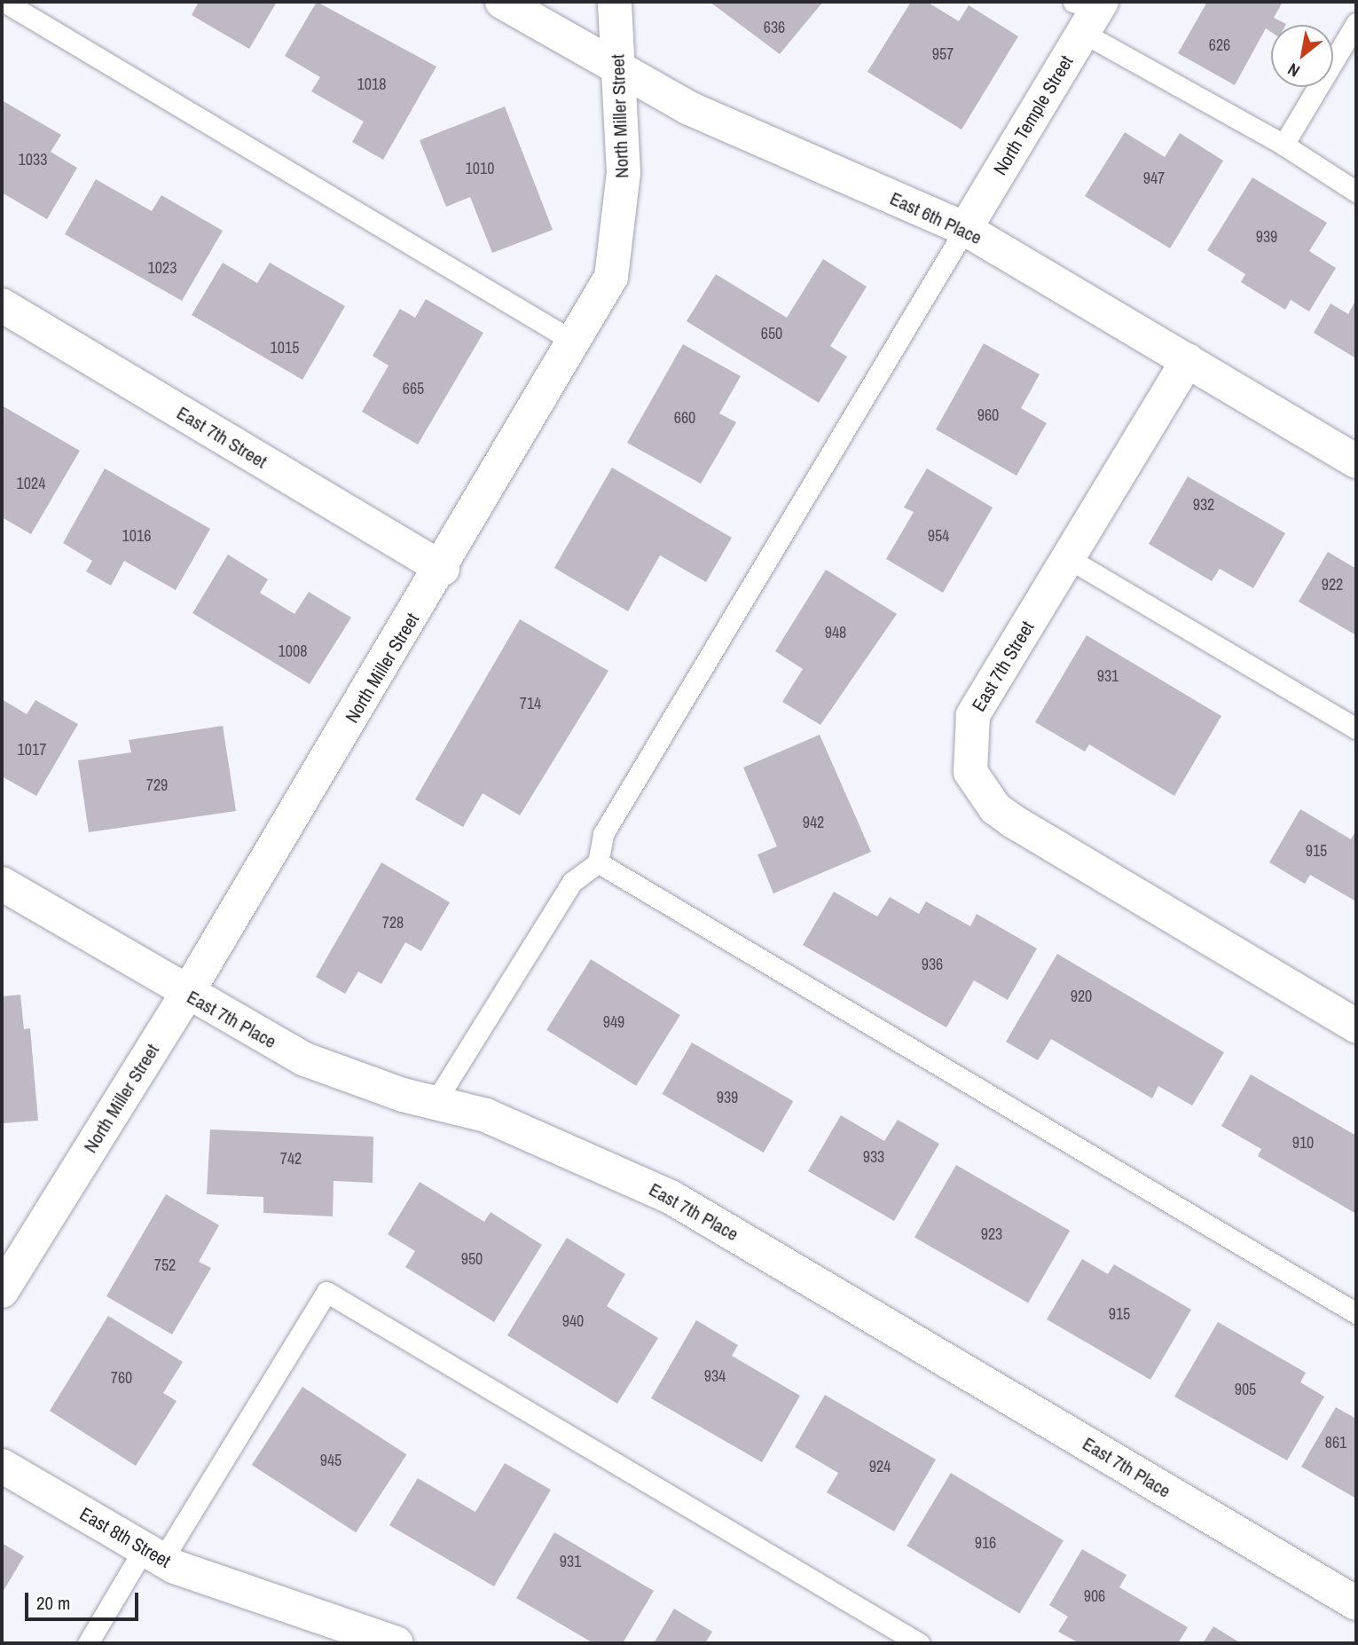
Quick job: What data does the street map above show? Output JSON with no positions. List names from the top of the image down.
{
  "streets": {
    "street": [
      "North Temple Street",
      "North Miller Street",
      "East 6th Place",
      "East 7th Street",
      "East 7th Place",
      "East 8th Street"
    ]
  },
  "crossings": [
    ["North Temple Street", "East 6th Place"],
    ["North Miller Street", "East 6th Place"],
    ["North Miller Street", "East 7th Street"],
    ["North Miller Street", "East 7th Place"],
    ["East 6th Place", "East 7th Street"]
  ],
  "house_numbers": [
    "636",
    "626",
    "957",
    "1018",
    "1033",
    "1010",
    "947",
    "939",
    "1023",
    "650",
    "1015",
    "665",
    "960",
    "660",
    "1024",
    "932",
    "1016",
    "954",
    "922",
    "948",
    "1008",
    "931",
    "714",
    "1017",
    "729",
    "942",
    "915",
    "728",
    "936",
    "920",
    "949",
    "939",
    "910",
    "933",
    "742",
    "923",
    "950",
    "752",
    "915",
    "940",
    "934",
    "760",
    "905",
    "861",
    "945",
    "924",
    "916",
    "931",
    "906"
  ],
  "scale_bar": "20 m",
  "north": "bottom left"
}
